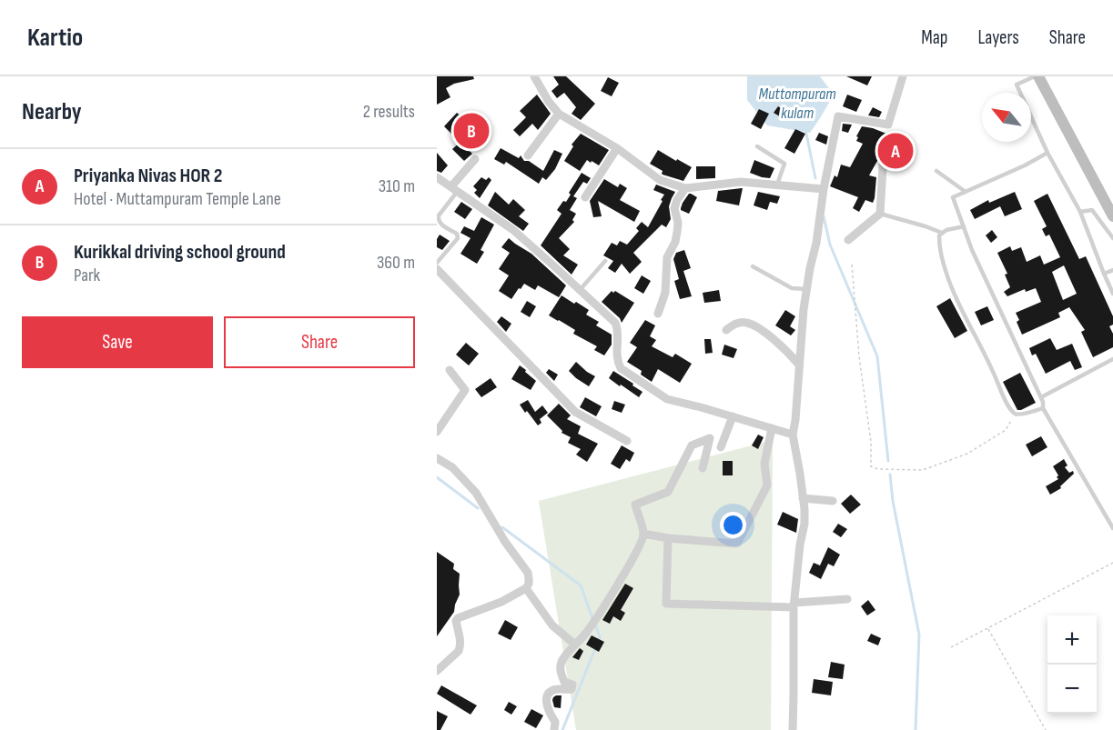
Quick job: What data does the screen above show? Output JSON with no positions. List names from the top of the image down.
{
  "water": ["Muttompuram kulam"],
  "north": "top left",
  "page": {
    "header": "Kartio",
    "nav": ["Map", "Layers", "Share"],
    "heading": ["Nearby", "2 results"],
    "pins": ["B", "A"],
    "list": [
      {
        "mark": "A",
        "name": "Priyanka Nivas HOR 2",
        "note": "Hotel · Muttampuram Temple Lane",
        "value": "310 m"
      },
      {
        "mark": "B",
        "name": "Kurikkal driving school ground",
        "note": "Park",
        "value": "360 m"
      }
    ],
    "buttons": ["Save", "Share"],
    "map_buttons": ["+", "−"]
  }
}
